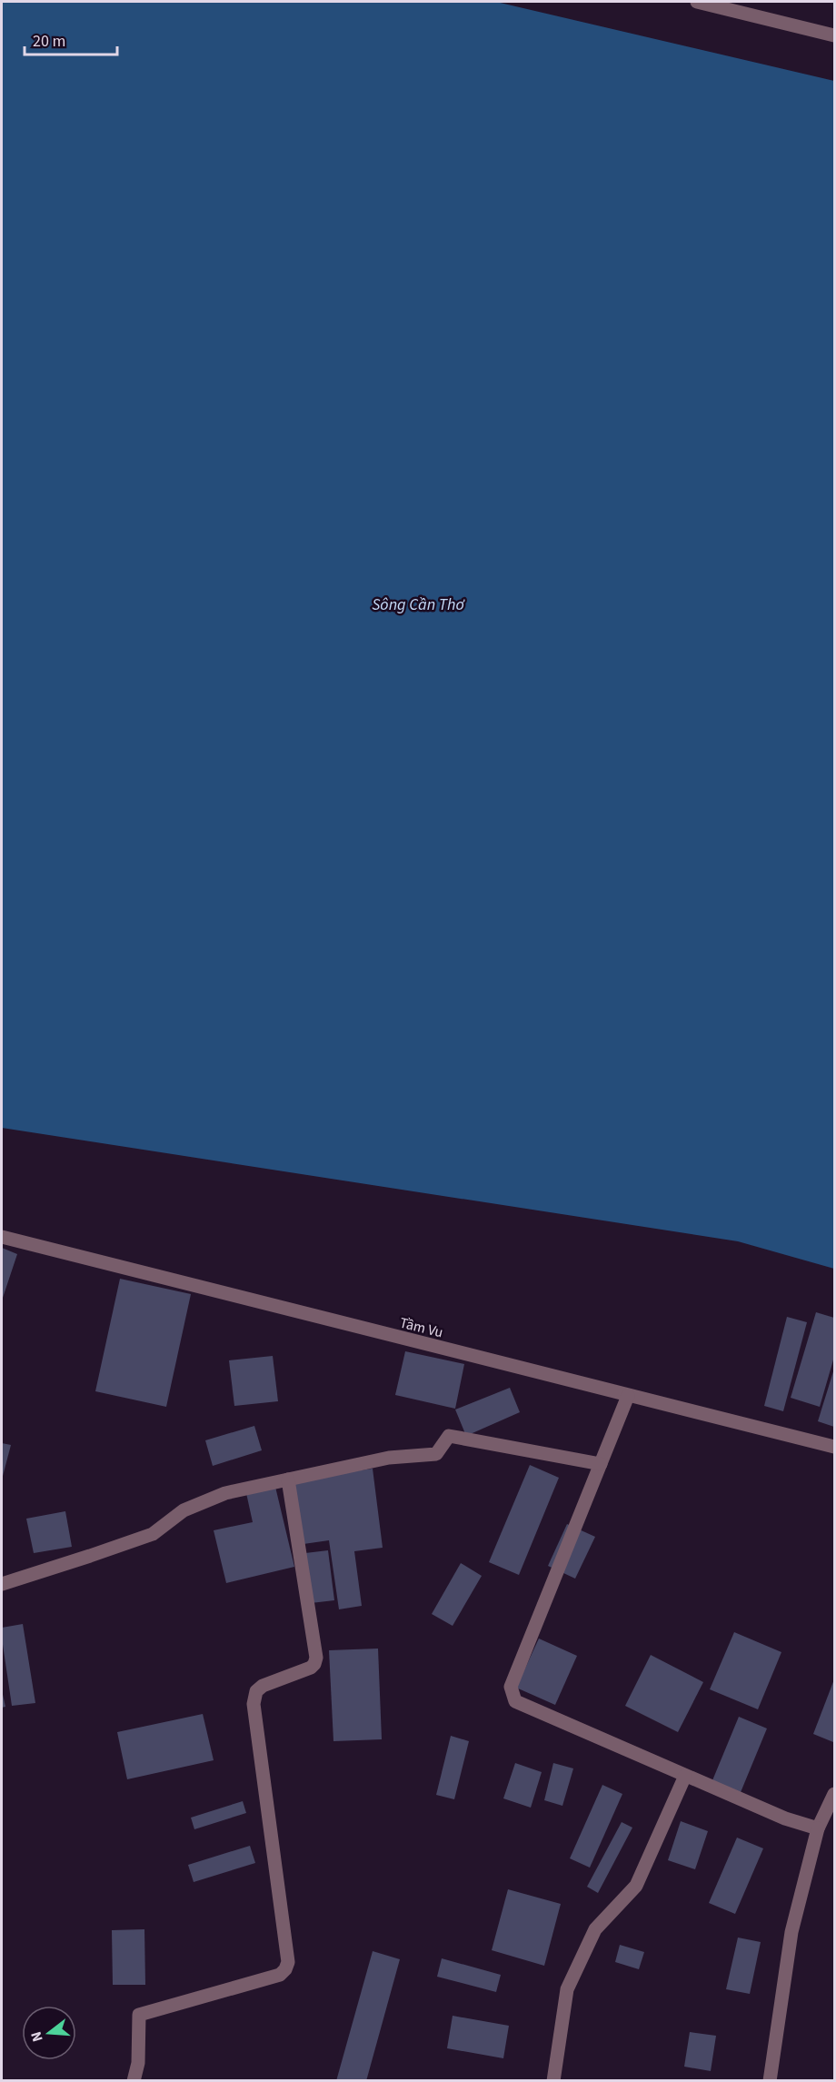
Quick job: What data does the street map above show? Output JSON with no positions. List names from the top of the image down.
{
  "streets": {
    "street": ["Tầm Vu"]
  },
  "water": ["Sông Cần Thơ"],
  "scale_bar": "20 m",
  "north": "left"
}
